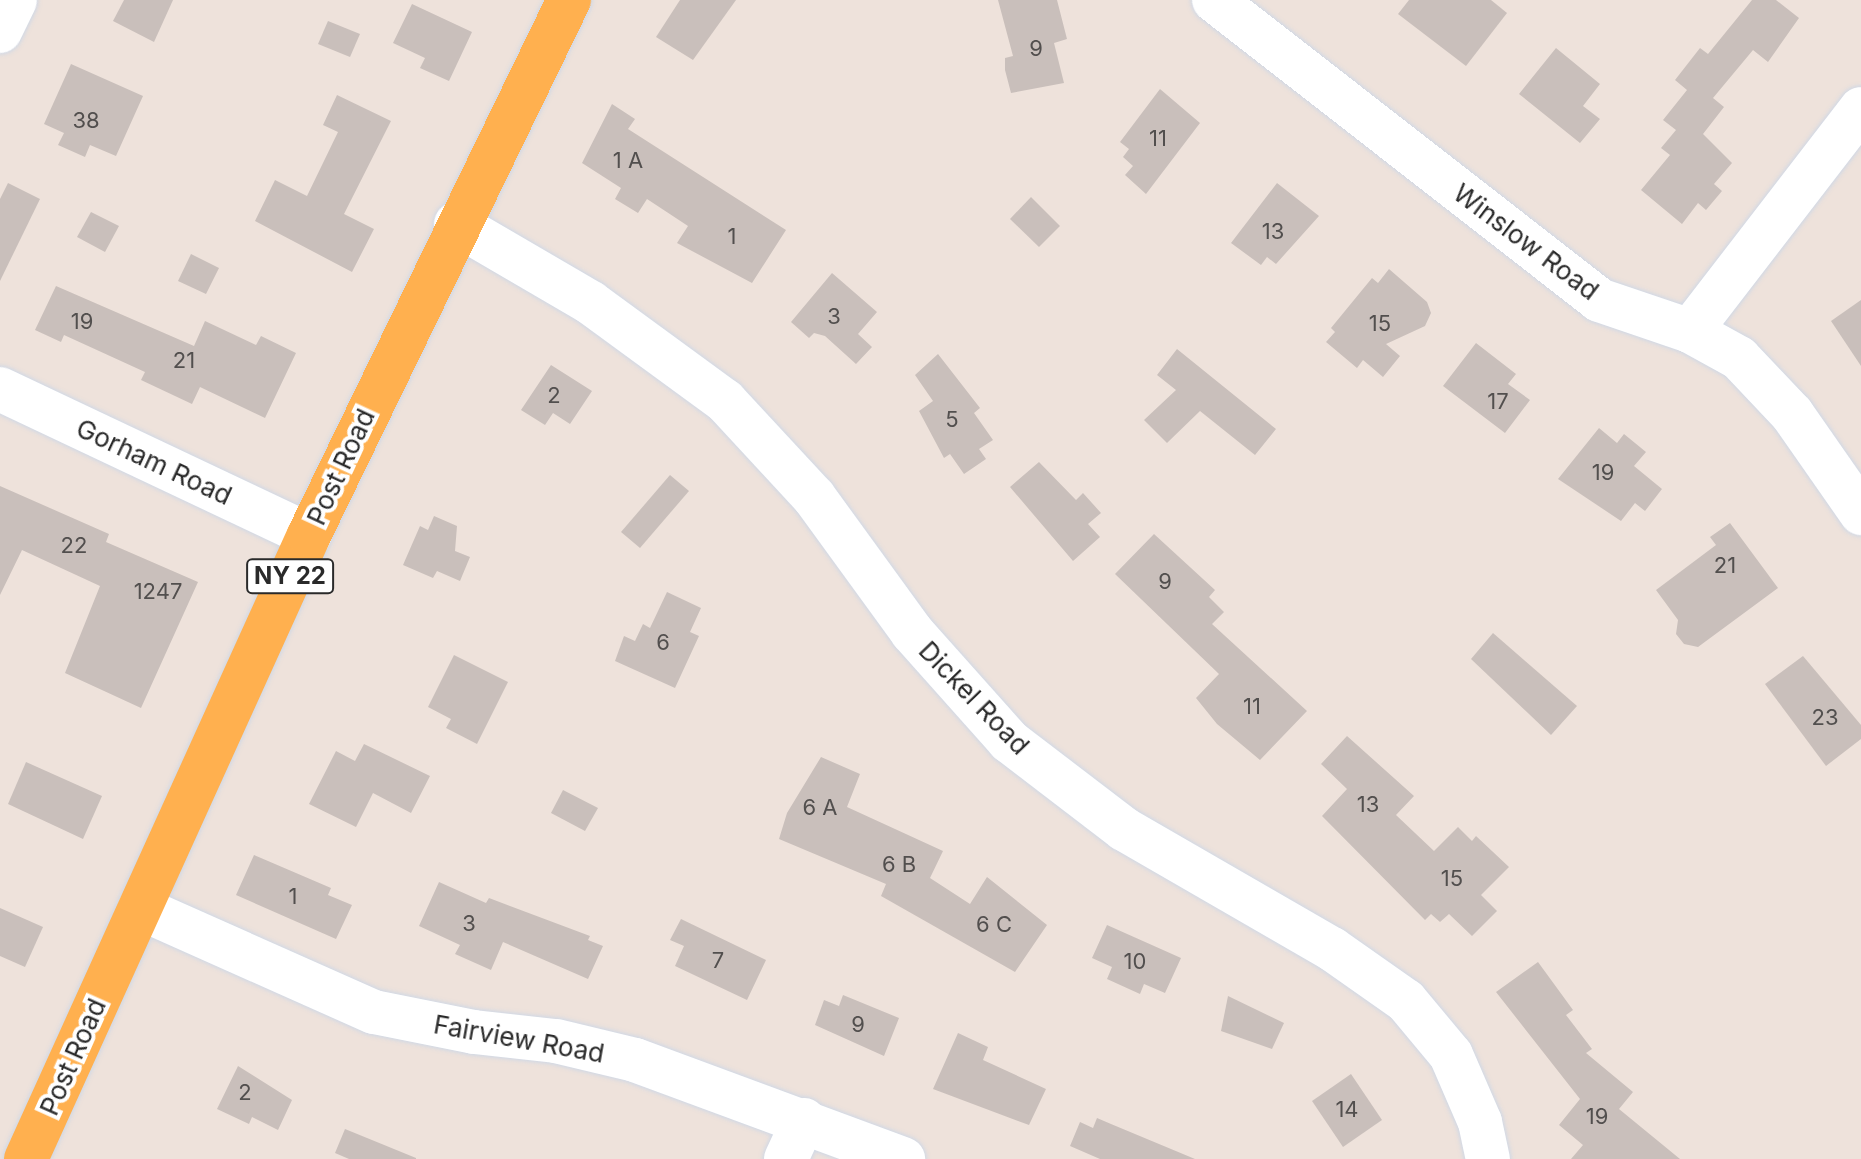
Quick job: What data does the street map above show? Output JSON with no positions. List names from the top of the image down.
{
  "streets": {
    "main road": ["Post Road", "NY 22"],
    "street": [
      "Winslow Road",
      "Gorham Road",
      "Dickel Road",
      "Fairview Road"
    ]
  },
  "crossings": [
    ["Gorham Road", "Post Road"],
    ["Post Road", "Dickel Road"],
    ["Post Road", "Fairview Road"]
  ],
  "house_numbers": [
    "9",
    "38",
    "11",
    "1 A",
    "13",
    "1",
    "3",
    "19",
    "15",
    "21",
    "2",
    "17",
    "5",
    "19",
    "22",
    "21",
    "9",
    "1247",
    "6",
    "11",
    "23",
    "13",
    "6 A",
    "6 B",
    "15",
    "1",
    "3",
    "6 C",
    "7",
    "10",
    "9",
    "2",
    "14",
    "19"
  ]
}
